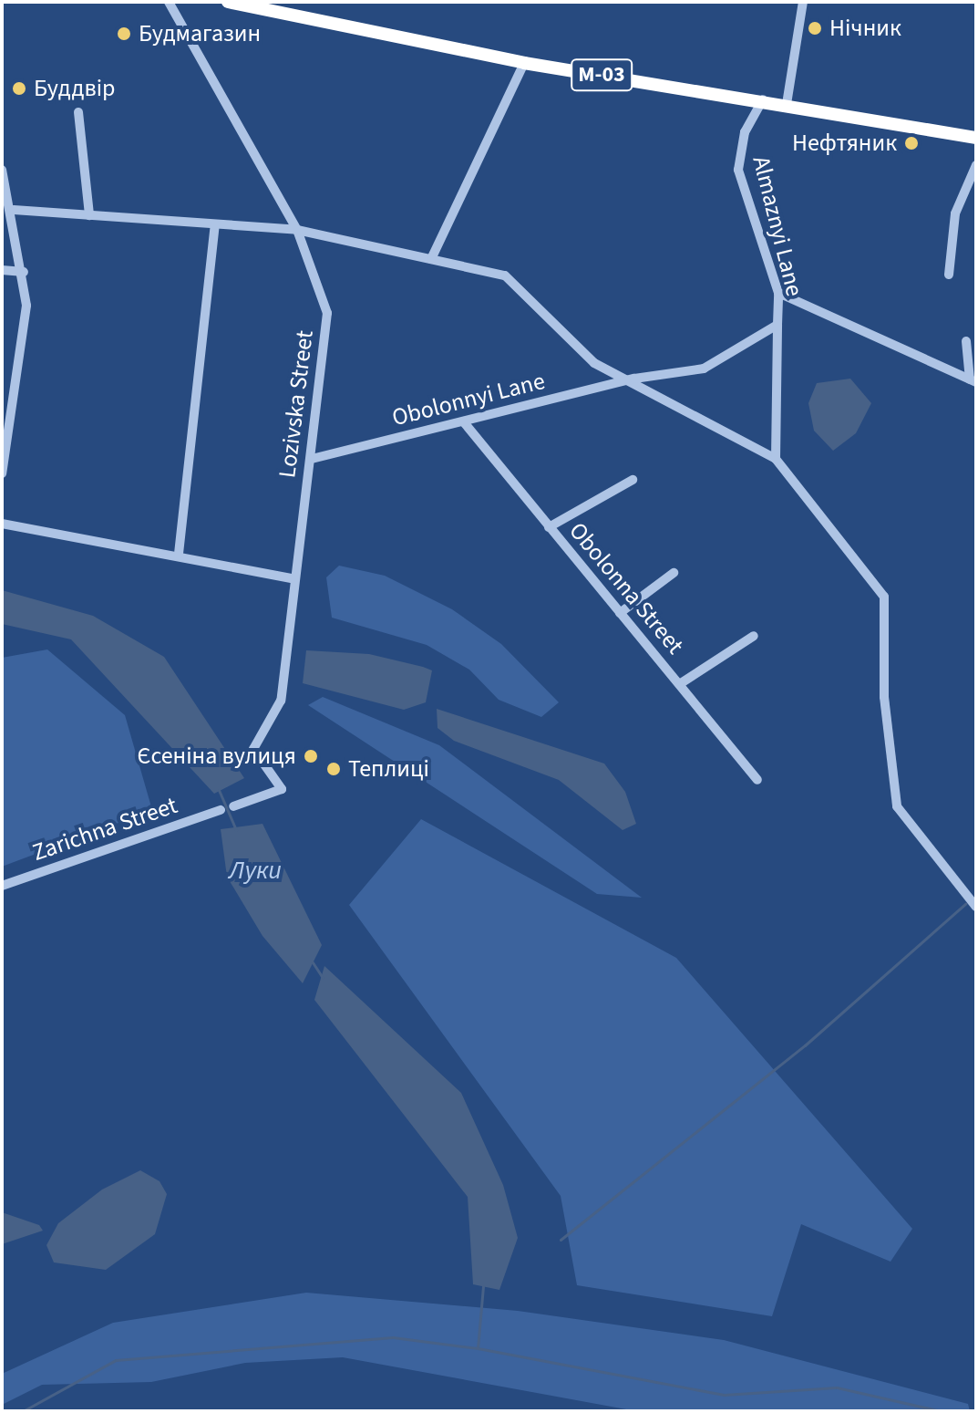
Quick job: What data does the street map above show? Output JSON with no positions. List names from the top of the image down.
{
  "streets": {
    "highway": ["М-03"],
    "street": [
      "Almaznyi Lane",
      "Obolonnyi Lane",
      "Lozivska Street",
      "Obolonna Street",
      "Zarichna Street"
    ]
  },
  "crossings": [
    ["М-03", "Almaznyi Lane"],
    ["Almaznyi Lane", "Obolonnyi Lane"],
    ["Obolonnyi Lane", "Lozivska Street"],
    ["Obolonnyi Lane", "Obolonna Street"]
  ],
  "water": ["Луки"],
  "places": [
    "Нічник",
    "Будмагазин",
    "Буддвір",
    "Нефтяник",
    "Єсеніна вулиця",
    "Теплиці"
  ]
}
